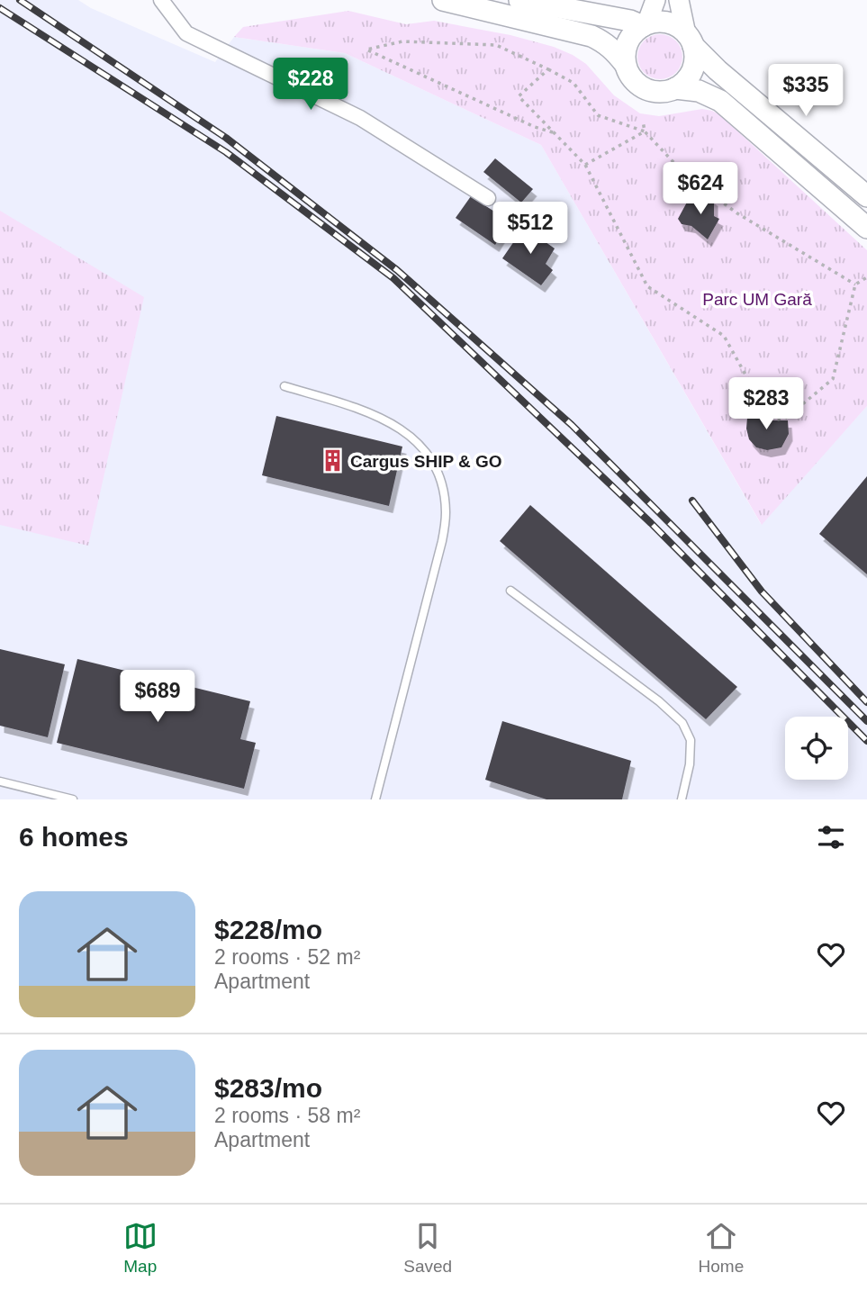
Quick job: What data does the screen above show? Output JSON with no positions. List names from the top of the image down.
{
  "parks": ["Parc UM Gară"],
  "places": {
    "building": ["Cargus SHIP & GO"]
  },
  "page": {
    "price": [
      "$228",
      "$335",
      "$624",
      "$512",
      "$283",
      "$689"
    ],
    "heading": "6 homes",
    "list": [
      {
        "name": "$228/mo",
        "note": "2 rooms · 52 m² · Apartment"
      },
      {
        "name": "$283/mo",
        "note": "2 rooms · 58 m² · Apartment"
      }
    ],
    "tabs": ["Map", "Saved", "Home"]
  }
}
